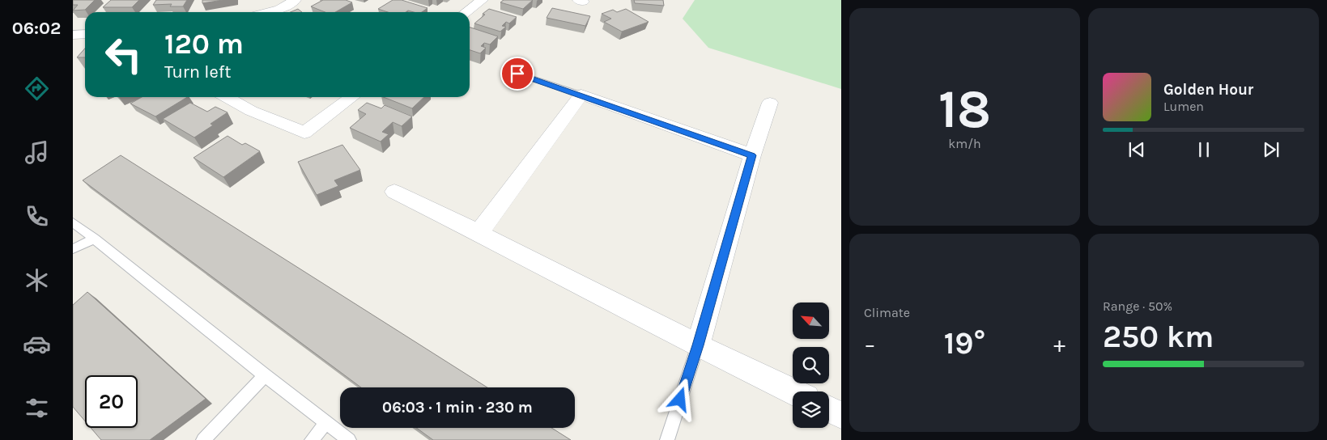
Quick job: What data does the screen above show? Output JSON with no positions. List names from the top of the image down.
{
  "north": "top left",
  "page": {
    "tabs": "06:02",
    "tile": [
      ["18", "km/h"],
      "Climate",
      ["Range · 50%", "250 km"]
    ],
    "turn": ["120 m", "Turn left"],
    "song": ["Golden Hour", "Lumen"],
    "heat": ["−", "19°", "+"],
    "limit": "20",
    "trip": "06:03 · 1 min · 230 m"
  }
}
